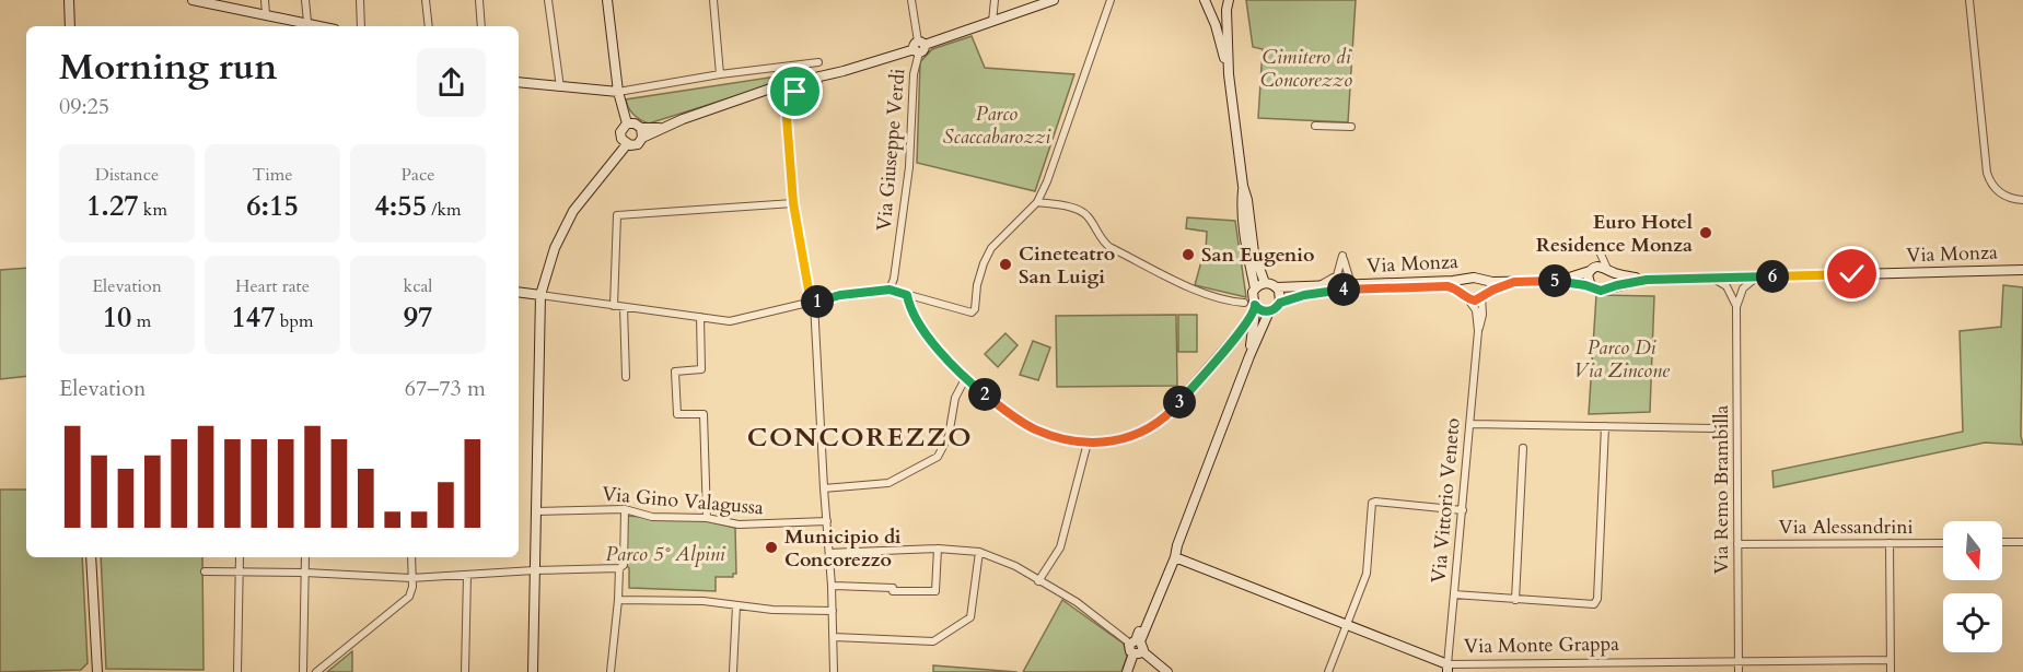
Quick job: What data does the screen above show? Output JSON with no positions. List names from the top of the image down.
{
  "streets": {
    "main road": ["Via Monza", "Via Monte Grappa"],
    "street": [
      "Via Giuseppe Verdi",
      "Via Remo Brambilla",
      "Via Gino Valagussa",
      "Via Vittorio Veneto",
      "Via Alessandrini"
    ]
  },
  "crossings": [
    ["Via Monza", "Via Vittorio Veneto"],
    ["Via Remo Brambilla", "Via Alessandrini"],
    ["Via Remo Brambilla", "Via Monte Grappa"],
    ["Via Vittorio Veneto", "Via Monte Grappa"]
  ],
  "districts": ["CONCOREZZO"],
  "parks": [
    "Cimitero di Concorezzo",
    "Parco Scaccabarozzi",
    "Parco Di Via Zincone",
    "Parco 5° Alpini"
  ],
  "places": [
    "Euro Hotel Residence Monza",
    "San Eugenio",
    "Cineteatro San Luigi",
    "Municipio di Concorezzo"
  ],
  "north": "bottom",
  "page": {
    "heading": ["Morning run", "09:25"],
    "stats": [
      ["Distance", "1.27 km"],
      ["Time", "6:15"],
      ["Pace", "4:55 /km"],
      ["Elevation", "10 m"],
      ["Heart rate", "147 bpm"],
      ["kcal", "97"]
    ],
    "pins": [
      "6",
      "5",
      "4",
      "1",
      "2",
      "3"
    ],
    "chart": ["Elevation", "67–73 m"]
  }
}
